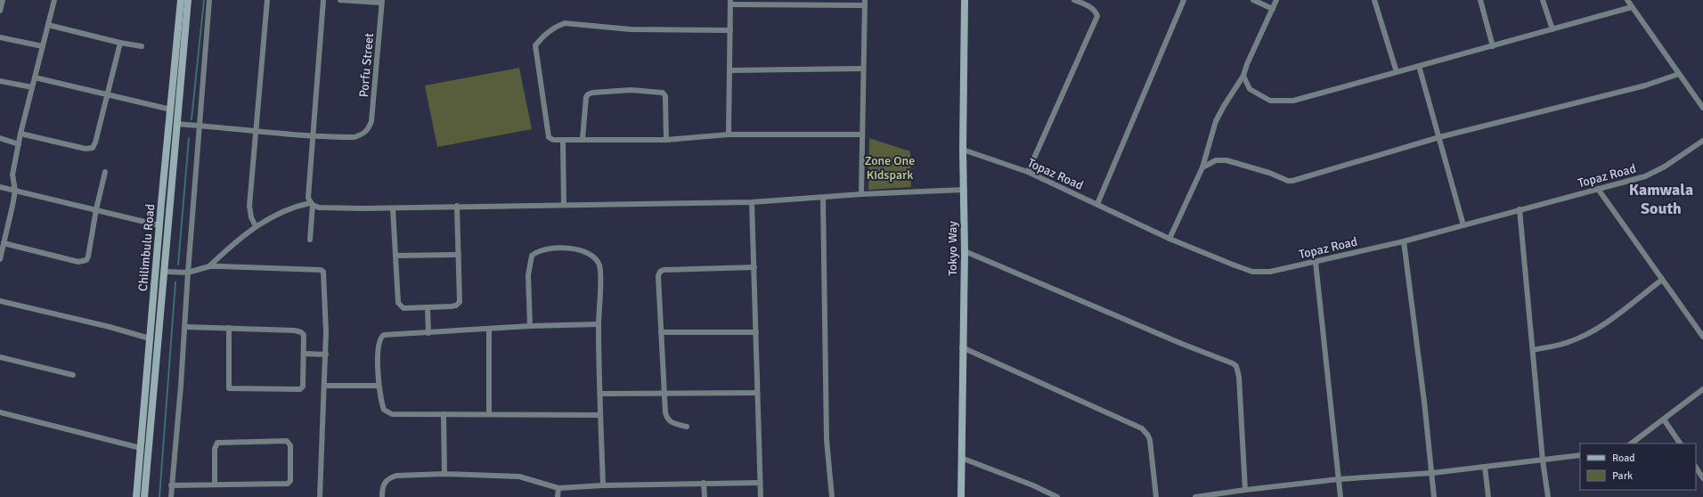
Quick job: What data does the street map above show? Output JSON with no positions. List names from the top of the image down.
{
  "streets": {
    "main road": ["Chilimbulu Road", "Tokyo Way"],
    "street": ["Porfu Street", "Topaz Road"]
  },
  "crossings": [
    ["Topaz Road", "Tokyo Way"]
  ],
  "districts": ["Kamwala South"],
  "parks": ["Zone One Kidspark"],
  "legend": ["Road", "Park"]
}
